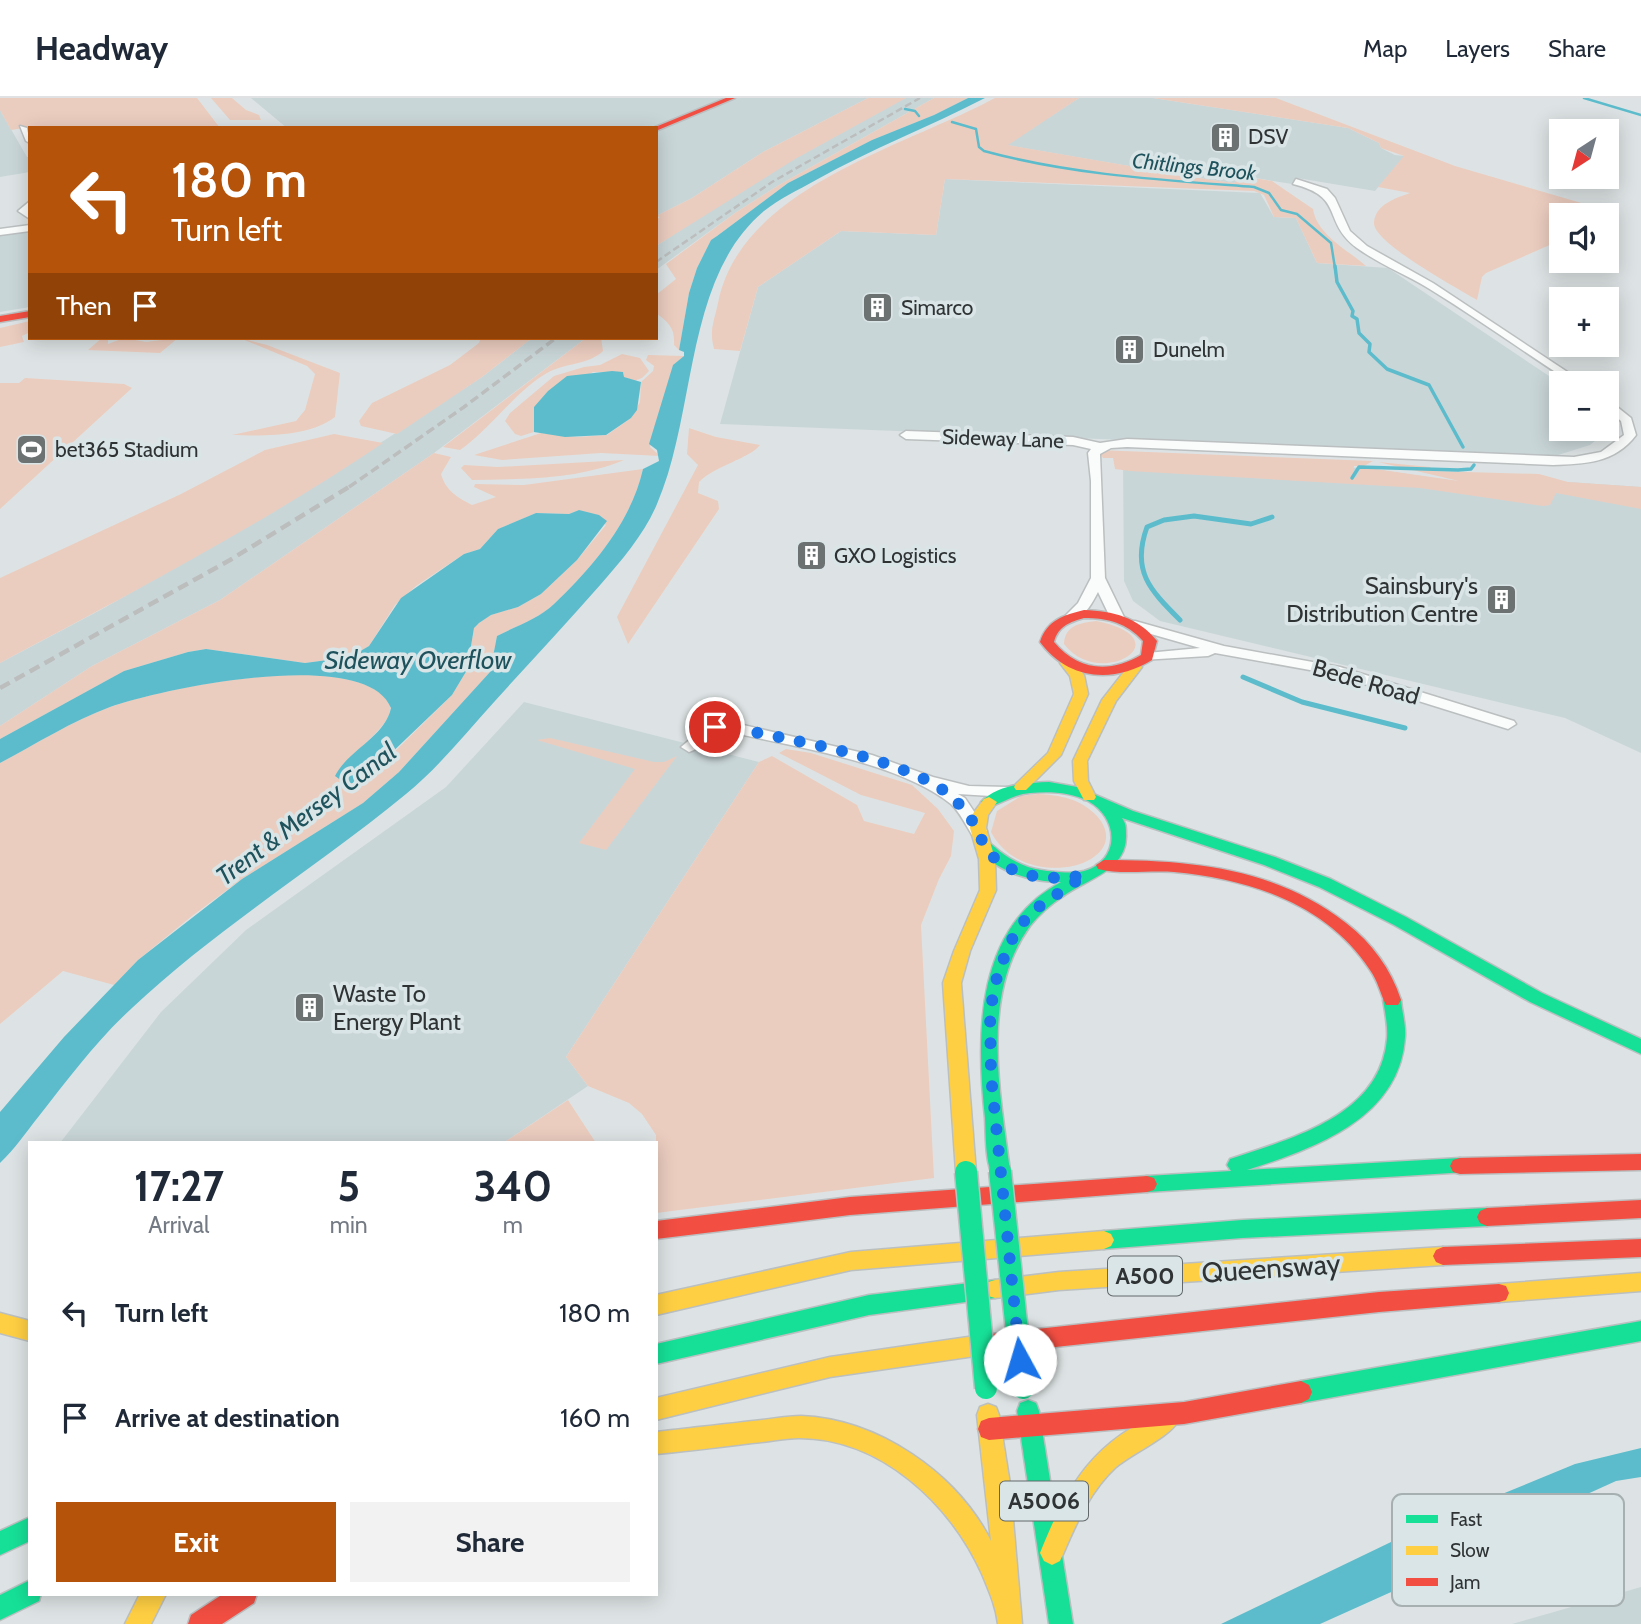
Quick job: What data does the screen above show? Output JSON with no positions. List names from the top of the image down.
{
  "streets": {
    "main road": ["Queensway", "A500", "A5006"],
    "street": ["Sideway Lane", "Bede Road"]
  },
  "water": ["Chitlings Brook", "Sideway Overflow", "Trent & Mersey Canal"],
  "places": {
    "building": [
      "DSV",
      "Simarco",
      "Dunelm",
      "GXO Logistics",
      "Sainsbury's Distribution Centre",
      "Waste To Energy Plant"
    ],
    "sports": ["bet365 Stadium"]
  },
  "legend": ["Fast", "Slow", "Jam"],
  "north": "bottom left",
  "page": {
    "header": "Headway",
    "nav": ["Map", "Layers", "Share"],
    "map_buttons": ["+", "−"],
    "turn": ["180 m", "Turn left"],
    "then": "Then",
    "eta": [
      "17:27",
      "Arrival",
      "5",
      "min",
      "340",
      "m"
    ],
    "list": [
      {
        "name": "Turn left",
        "value": "180 m"
      },
      {
        "name": "Arrive at destination",
        "value": "160 m"
      }
    ],
    "buttons": ["Exit", "Share"]
  }
}
